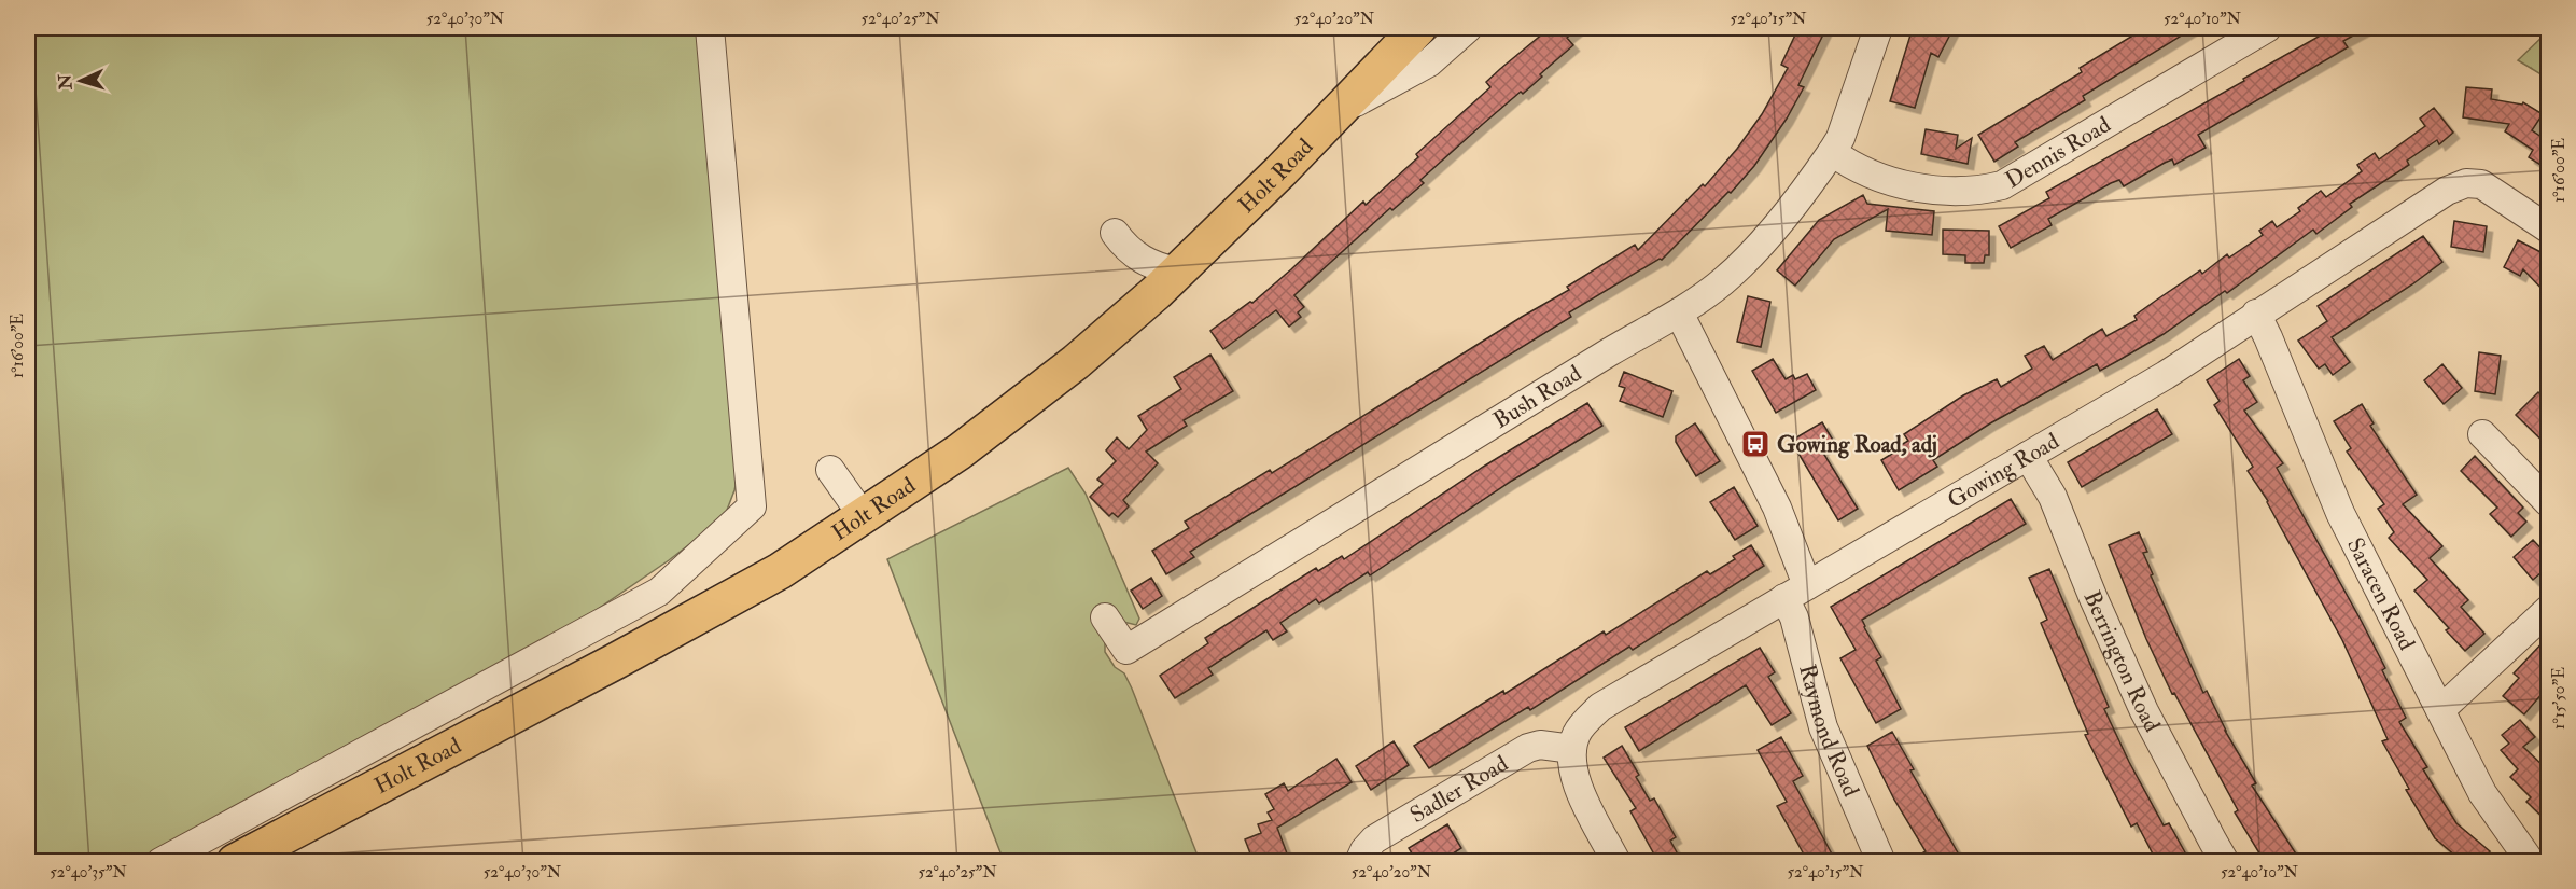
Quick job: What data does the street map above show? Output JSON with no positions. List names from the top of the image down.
{
  "streets": {
    "highway": ["Holt Road"],
    "street": [
      "Dennis Road",
      "Bush Road",
      "Gowing Road",
      "Saracen Road",
      "Berrington Road",
      "Raymond Road",
      "Sadler Road"
    ]
  },
  "crossings": [
    ["Dennis Road", "Bush Road"],
    ["Bush Road", "Raymond Road"],
    ["Gowing Road", "Saracen Road"],
    ["Gowing Road", "Berrington Road"],
    ["Gowing Road", "Raymond Road"],
    ["Gowing Road", "Sadler Road"]
  ],
  "places": {
    "bus stop": ["Gowing Road, adj"]
  },
  "north": "left",
  "coordinates": [
    "52°40'30\"N",
    "52°40'25\"N",
    "52°40'20\"N",
    "52°40'15\"N",
    "52°40'10\"N",
    "1°16'00\"E",
    "1°15'50\"E",
    "52°40'35\"N"
  ]
}
